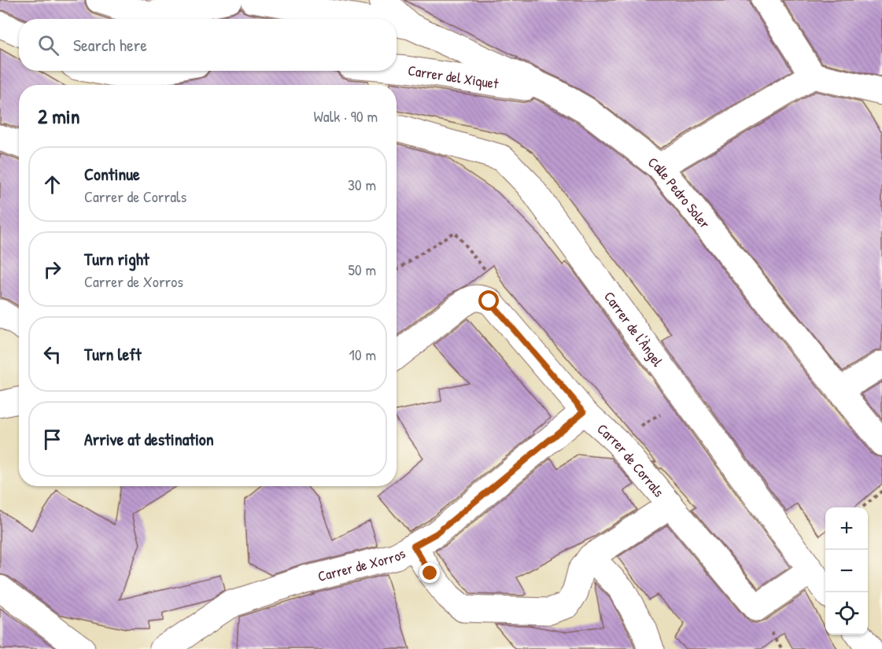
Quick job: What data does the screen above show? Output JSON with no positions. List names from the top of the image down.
{
  "streets": {
    "street": [
      "Carrer del Xiquet",
      "Calle Pedro Soler",
      "Carrer de l'Àngel",
      "Carrer de Corrals",
      "Carrer de Xorros"
    ]
  },
  "crossings": [
    ["Carrer del Xiquet", "Calle Pedro Soler"],
    ["Carrer de l'Àngel", "Carrer de Corrals"],
    ["Carrer de Corrals", "Carrer de Xorros"]
  ],
  "page": {
    "search": "Search here",
    "heading": ["2 min", "Walk · 90 m"],
    "list": [
      ["Continue", "Carrer de Corrals", "30 m"],
      ["Turn right", "Carrer de Xorros", "50 m"],
      ["Turn left", "10 m"],
      "Arrive at destination"
    ],
    "map_buttons": ["+", "−"]
  }
}
